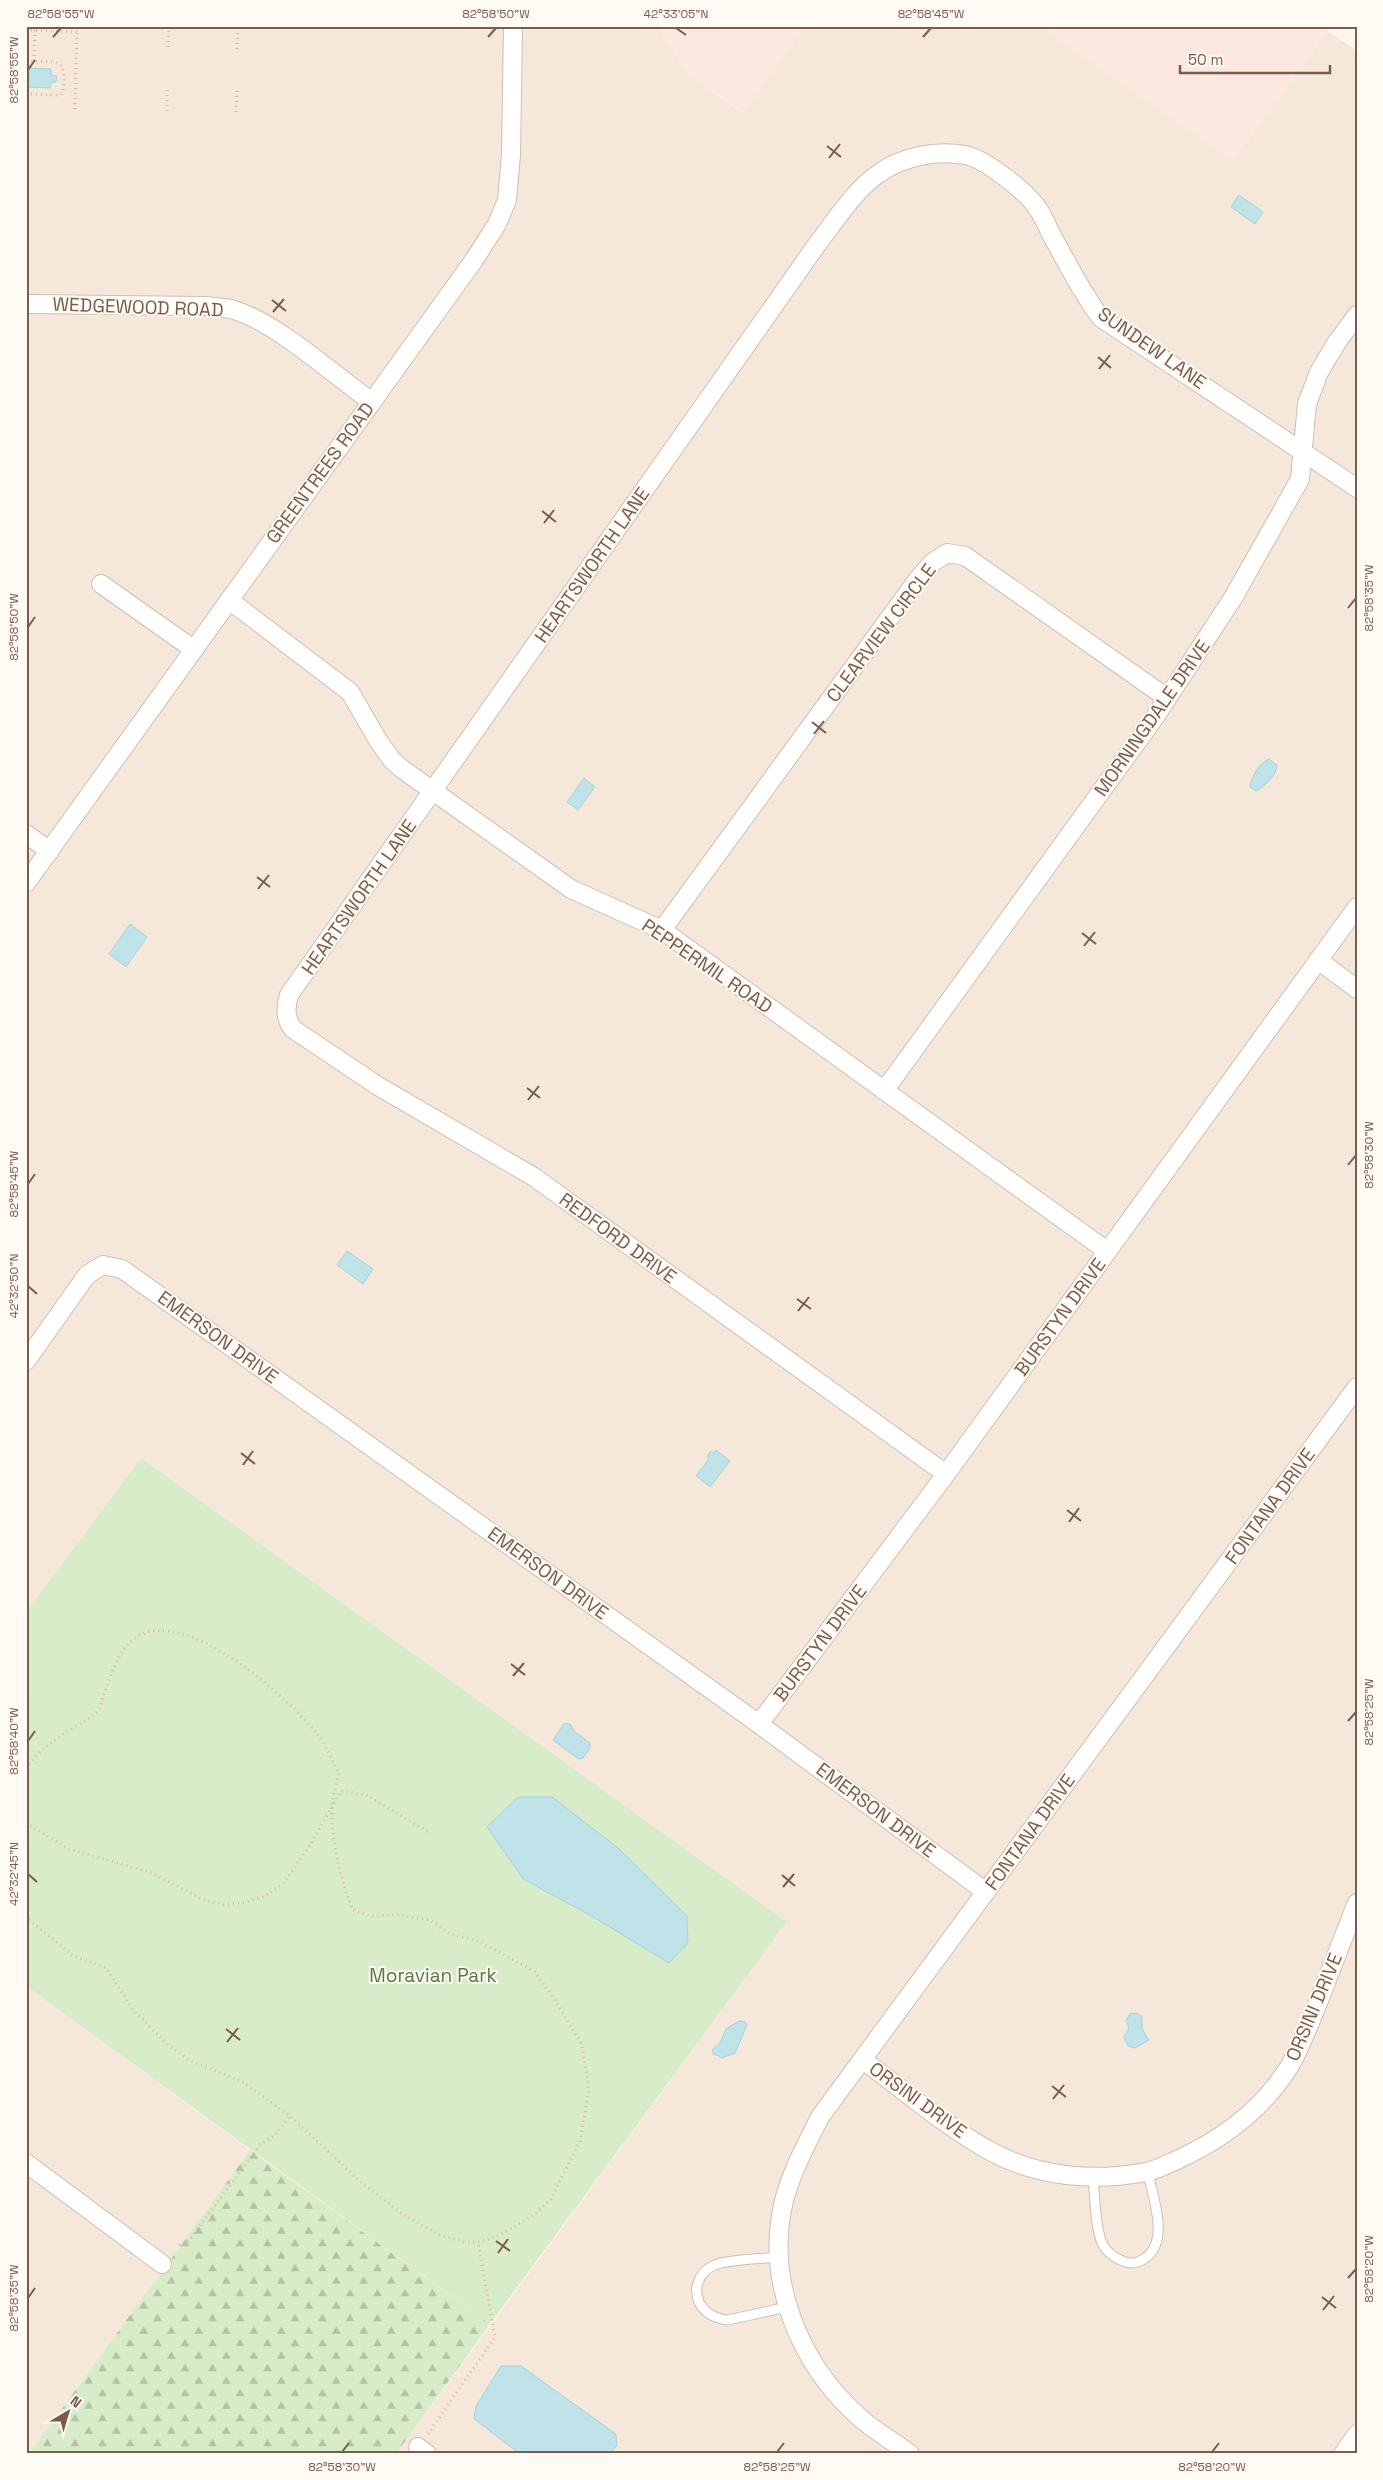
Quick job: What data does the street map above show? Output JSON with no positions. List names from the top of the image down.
{
  "streets": {
    "street": [
      "WEDGEWOOD ROAD",
      "SUNDEW LANE",
      "GREENTREES ROAD",
      "HEARTSWORTH LANE",
      "CLEARVIEW CIRCLE",
      "MORNINGDALE DRIVE",
      "PEPPERMIL ROAD",
      "REDFORD DRIVE",
      "BURSTYN DRIVE",
      "EMERSON DRIVE",
      "FONTANA DRIVE",
      "ORSINI DRIVE"
    ]
  },
  "crossings": [
    ["WEDGEWOOD ROAD", "GREENTREES ROAD"],
    ["SUNDEW LANE", "HEARTSWORTH LANE"],
    ["SUNDEW LANE", "MORNINGDALE DRIVE"],
    ["GREENTREES ROAD", "PEPPERMIL ROAD"],
    ["HEARTSWORTH LANE", "PEPPERMIL ROAD"],
    ["HEARTSWORTH LANE", "REDFORD DRIVE"],
    ["CLEARVIEW CIRCLE", "MORNINGDALE DRIVE"],
    ["CLEARVIEW CIRCLE", "PEPPERMIL ROAD"],
    ["MORNINGDALE DRIVE", "PEPPERMIL ROAD"],
    ["PEPPERMIL ROAD", "BURSTYN DRIVE"],
    ["REDFORD DRIVE", "BURSTYN DRIVE"],
    ["BURSTYN DRIVE", "EMERSON DRIVE"],
    ["EMERSON DRIVE", "FONTANA DRIVE"],
    ["FONTANA DRIVE", "ORSINI DRIVE"]
  ],
  "parks": ["Moravian Park"],
  "scale_bar": "50 m",
  "north": "top right",
  "coordinates": [
    "82°58'55\"W",
    "82°58'50\"W",
    "42°33'05\"N",
    "82°58'45\"W",
    "82°58'35\"W",
    "82°58'30\"W",
    "42°32'50\"N",
    "82°58'25\"W",
    "82°58'40\"W",
    "42°32'45\"N",
    "82°58'20\"W"
  ]
}
